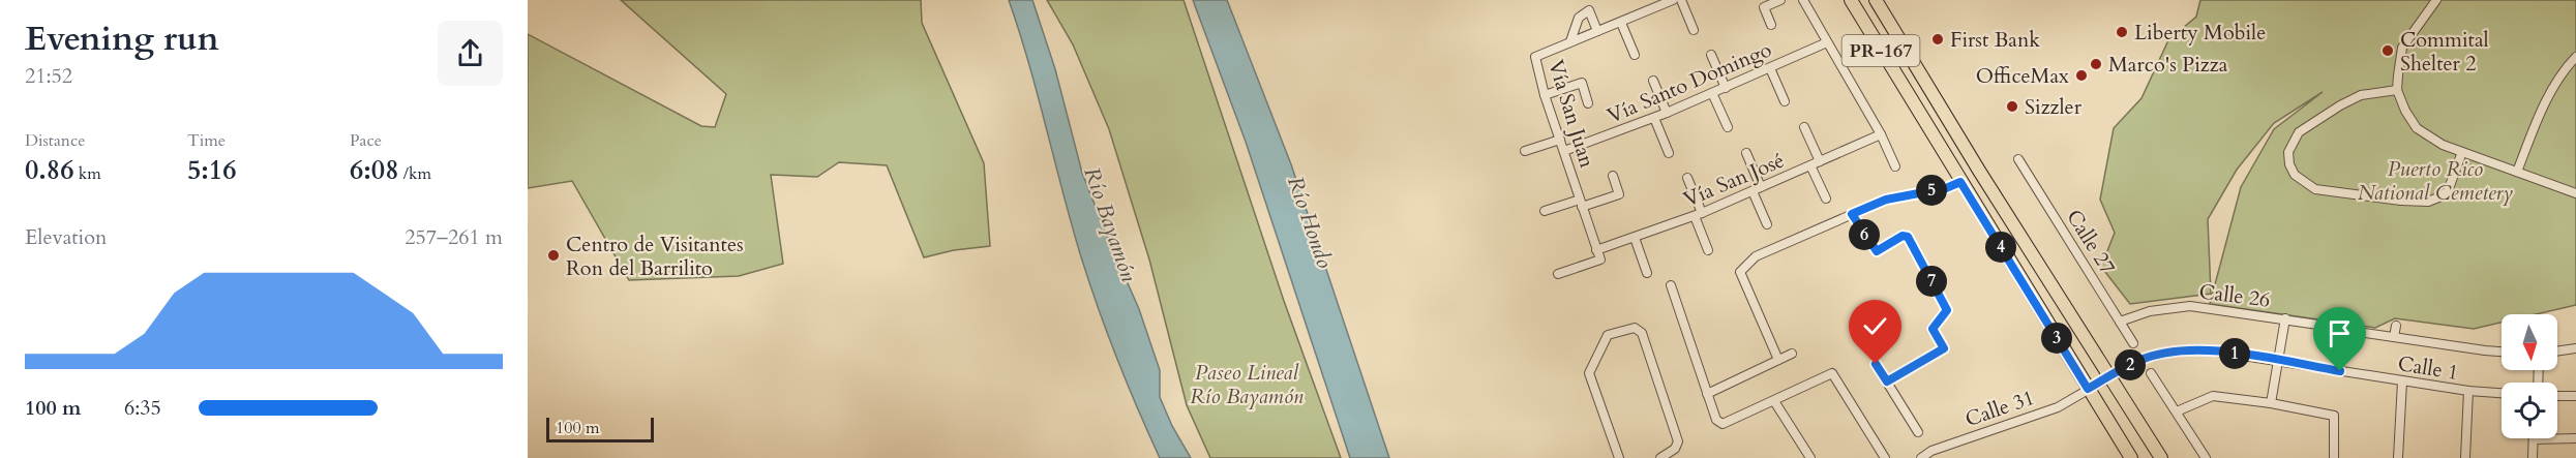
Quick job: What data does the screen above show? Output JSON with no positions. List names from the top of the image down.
{
  "streets": {
    "main road": ["PR-167"],
    "street": [
      "Vía Santo Domingo",
      "Vía San Juan",
      "Vía San José",
      "Calle 27",
      "Calle 26",
      "Calle 1",
      "Calle 31"
    ]
  },
  "crossings": [
    ["PR-167", "Calle 1"],
    ["PR-167", "Calle 31"],
    ["Vía Santo Domingo", "Vía San Juan"],
    ["Vía San Juan", "Vía San José"],
    ["Calle 27", "Calle 26"],
    ["Calle 1", "Calle 31"]
  ],
  "water": ["Río Hondo", "Río Bayamón"],
  "parks": ["Puerto Rico National Cemetery", "Paseo Lineal Río Bayamón"],
  "places": [
    "Liberty Mobile",
    "First Bank",
    "Commital Shelter 2",
    "Marco's Pizza",
    "OfficeMax",
    "Sizzler",
    "Centro de Visitantes Ron del Barrilito"
  ],
  "scale_bar": "100 m",
  "north": "bottom",
  "page": {
    "heading": ["Evening run", "21:52"],
    "stats": [
      ["Distance", "0.86 km"],
      ["Time", "5:16"],
      ["Pace", "6:08 /km"]
    ],
    "pins": [
      "5",
      "6",
      "4",
      "7",
      "3",
      "1",
      "2"
    ],
    "chart": ["Elevation", "257–261 m"],
    "list": [
      {
        "name": "100 m",
        "note": "6:35"
      }
    ],
    "scale": "100 m"
  }
}
